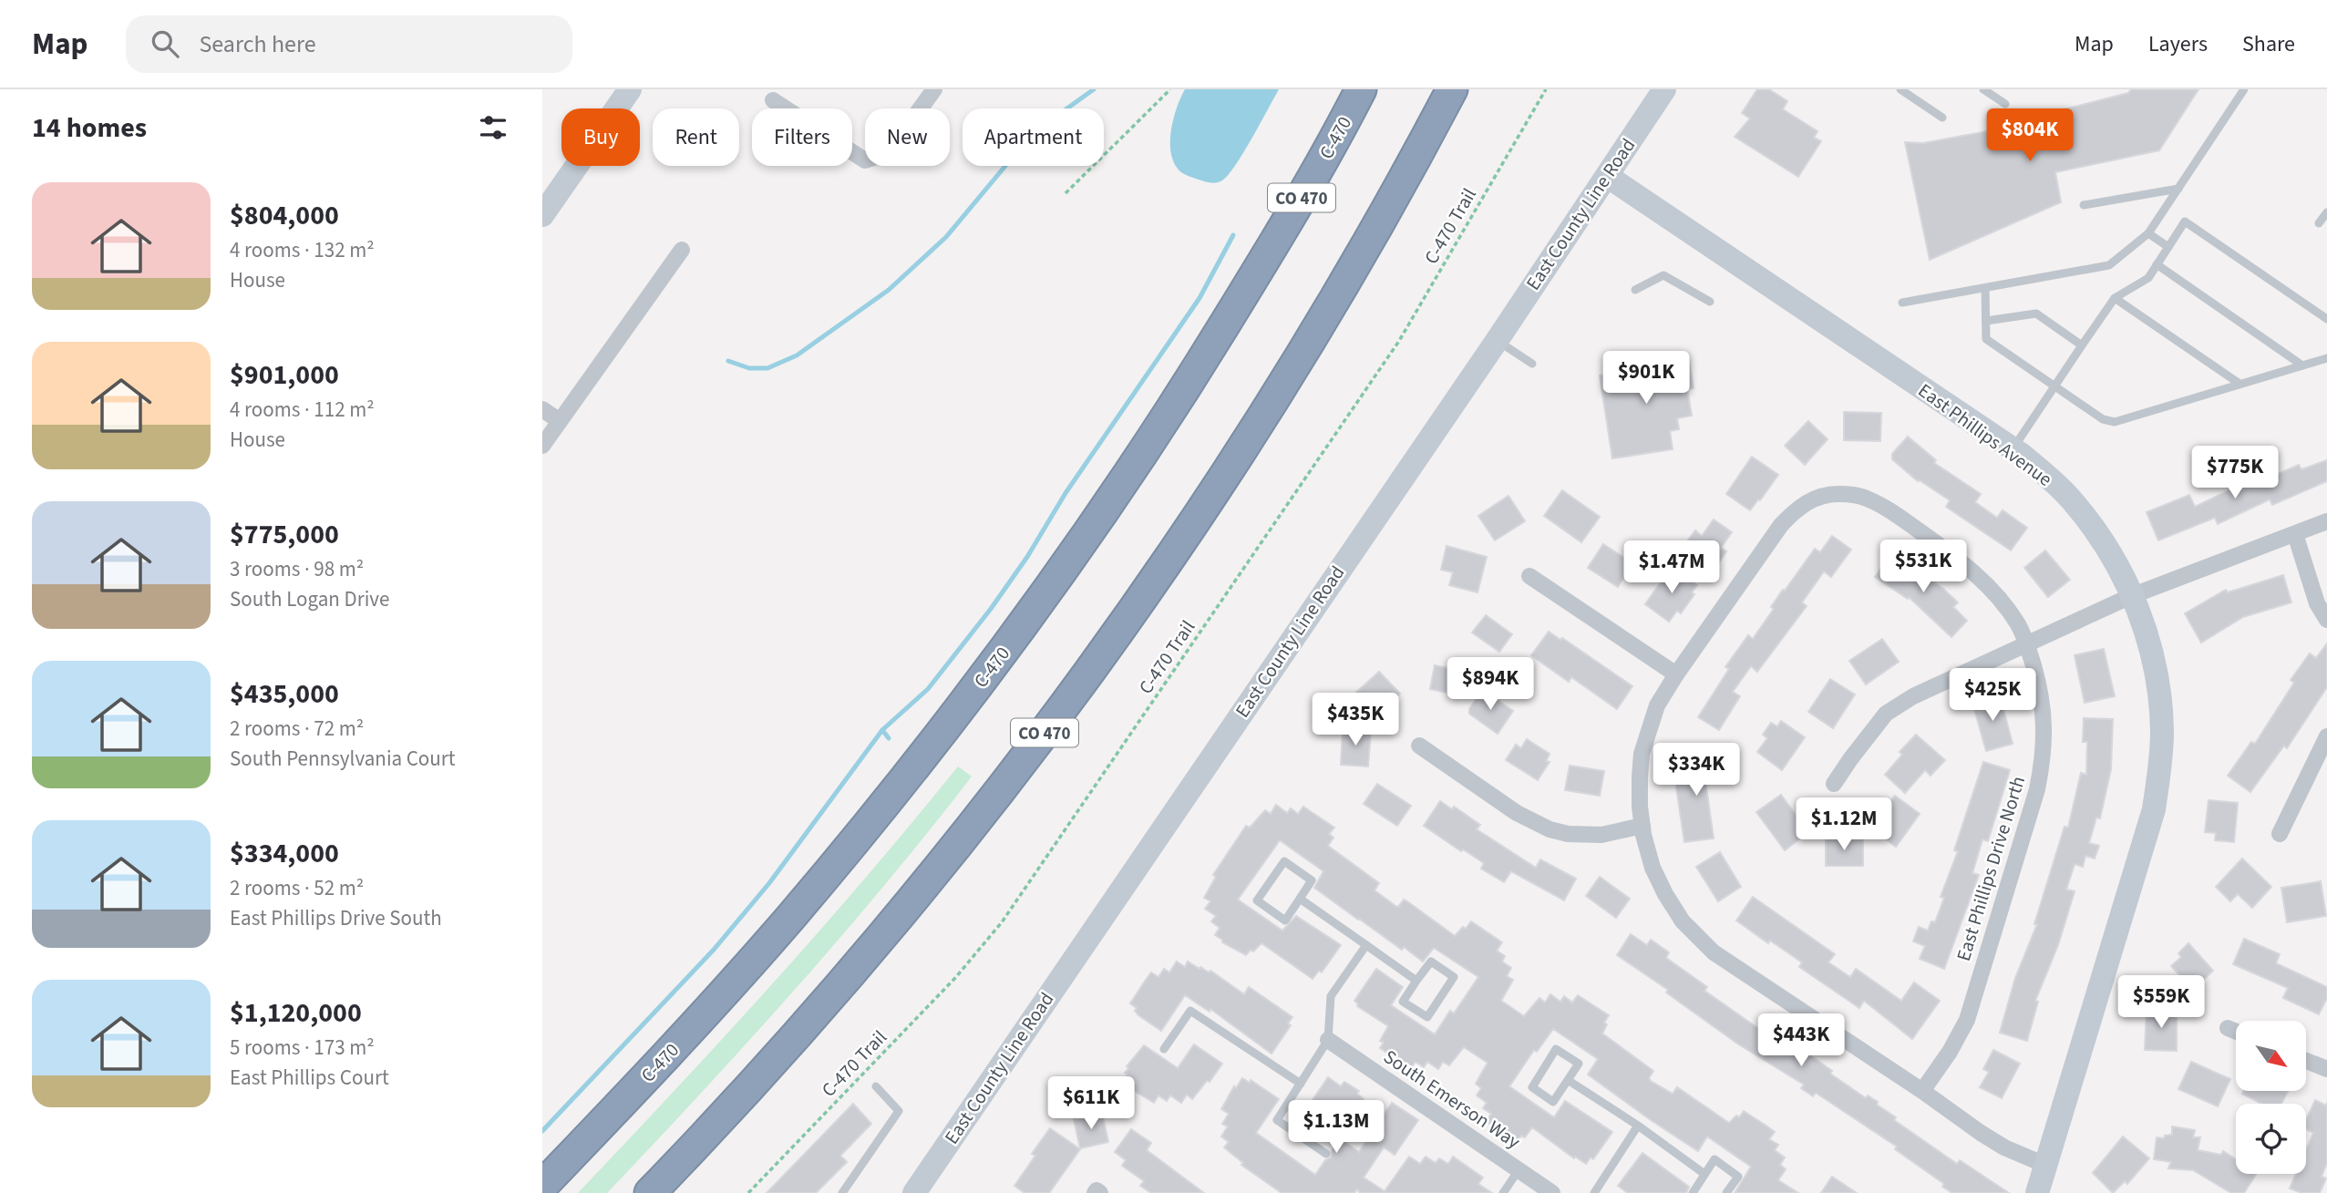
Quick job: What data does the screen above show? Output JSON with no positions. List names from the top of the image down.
{
  "streets": {
    "highway": ["C-470", "CO 470"],
    "street": [
      "East County Line Road",
      "East Phillips Avenue",
      "East Phillips Drive North",
      "South Emerson Way"
    ],
    "path": ["C-470 Trail"]
  },
  "crossings": [
    ["East County Line Road", "East Phillips Avenue"],
    ["East Phillips Avenue", "East Phillips Drive North"]
  ],
  "north": "bottom right",
  "page": {
    "header": "Map",
    "search": "Search here",
    "nav": ["Map", "Layers", "Share"],
    "heading": "14 homes",
    "price": [
      "$804K",
      "$901K",
      "$775K",
      "$531K",
      "$1.47M",
      "$894K",
      "$425K",
      "$435K",
      "$334K",
      "$1.12M",
      "$559K",
      "$443K",
      "$611K",
      "$1.13M"
    ],
    "chip": [
      "Buy",
      "Rent",
      "Filters",
      "New",
      "Apartment"
    ],
    "list": [
      {
        "name": "$804,000",
        "note": "4 rooms · 132 m² · House"
      },
      {
        "name": "$901,000",
        "note": "4 rooms · 112 m² · House"
      },
      {
        "name": "$775,000",
        "note": "3 rooms · 98 m² · South Logan Drive"
      },
      {
        "name": "$435,000",
        "note": "2 rooms · 72 m² · South Pennsylvania Court"
      },
      {
        "name": "$334,000",
        "note": "2 rooms · 52 m² · East Phillips Drive South"
      },
      {
        "name": "$1,120,000",
        "note": "5 rooms · 173 m² · East Phillips Court"
      }
    ]
  }
}
